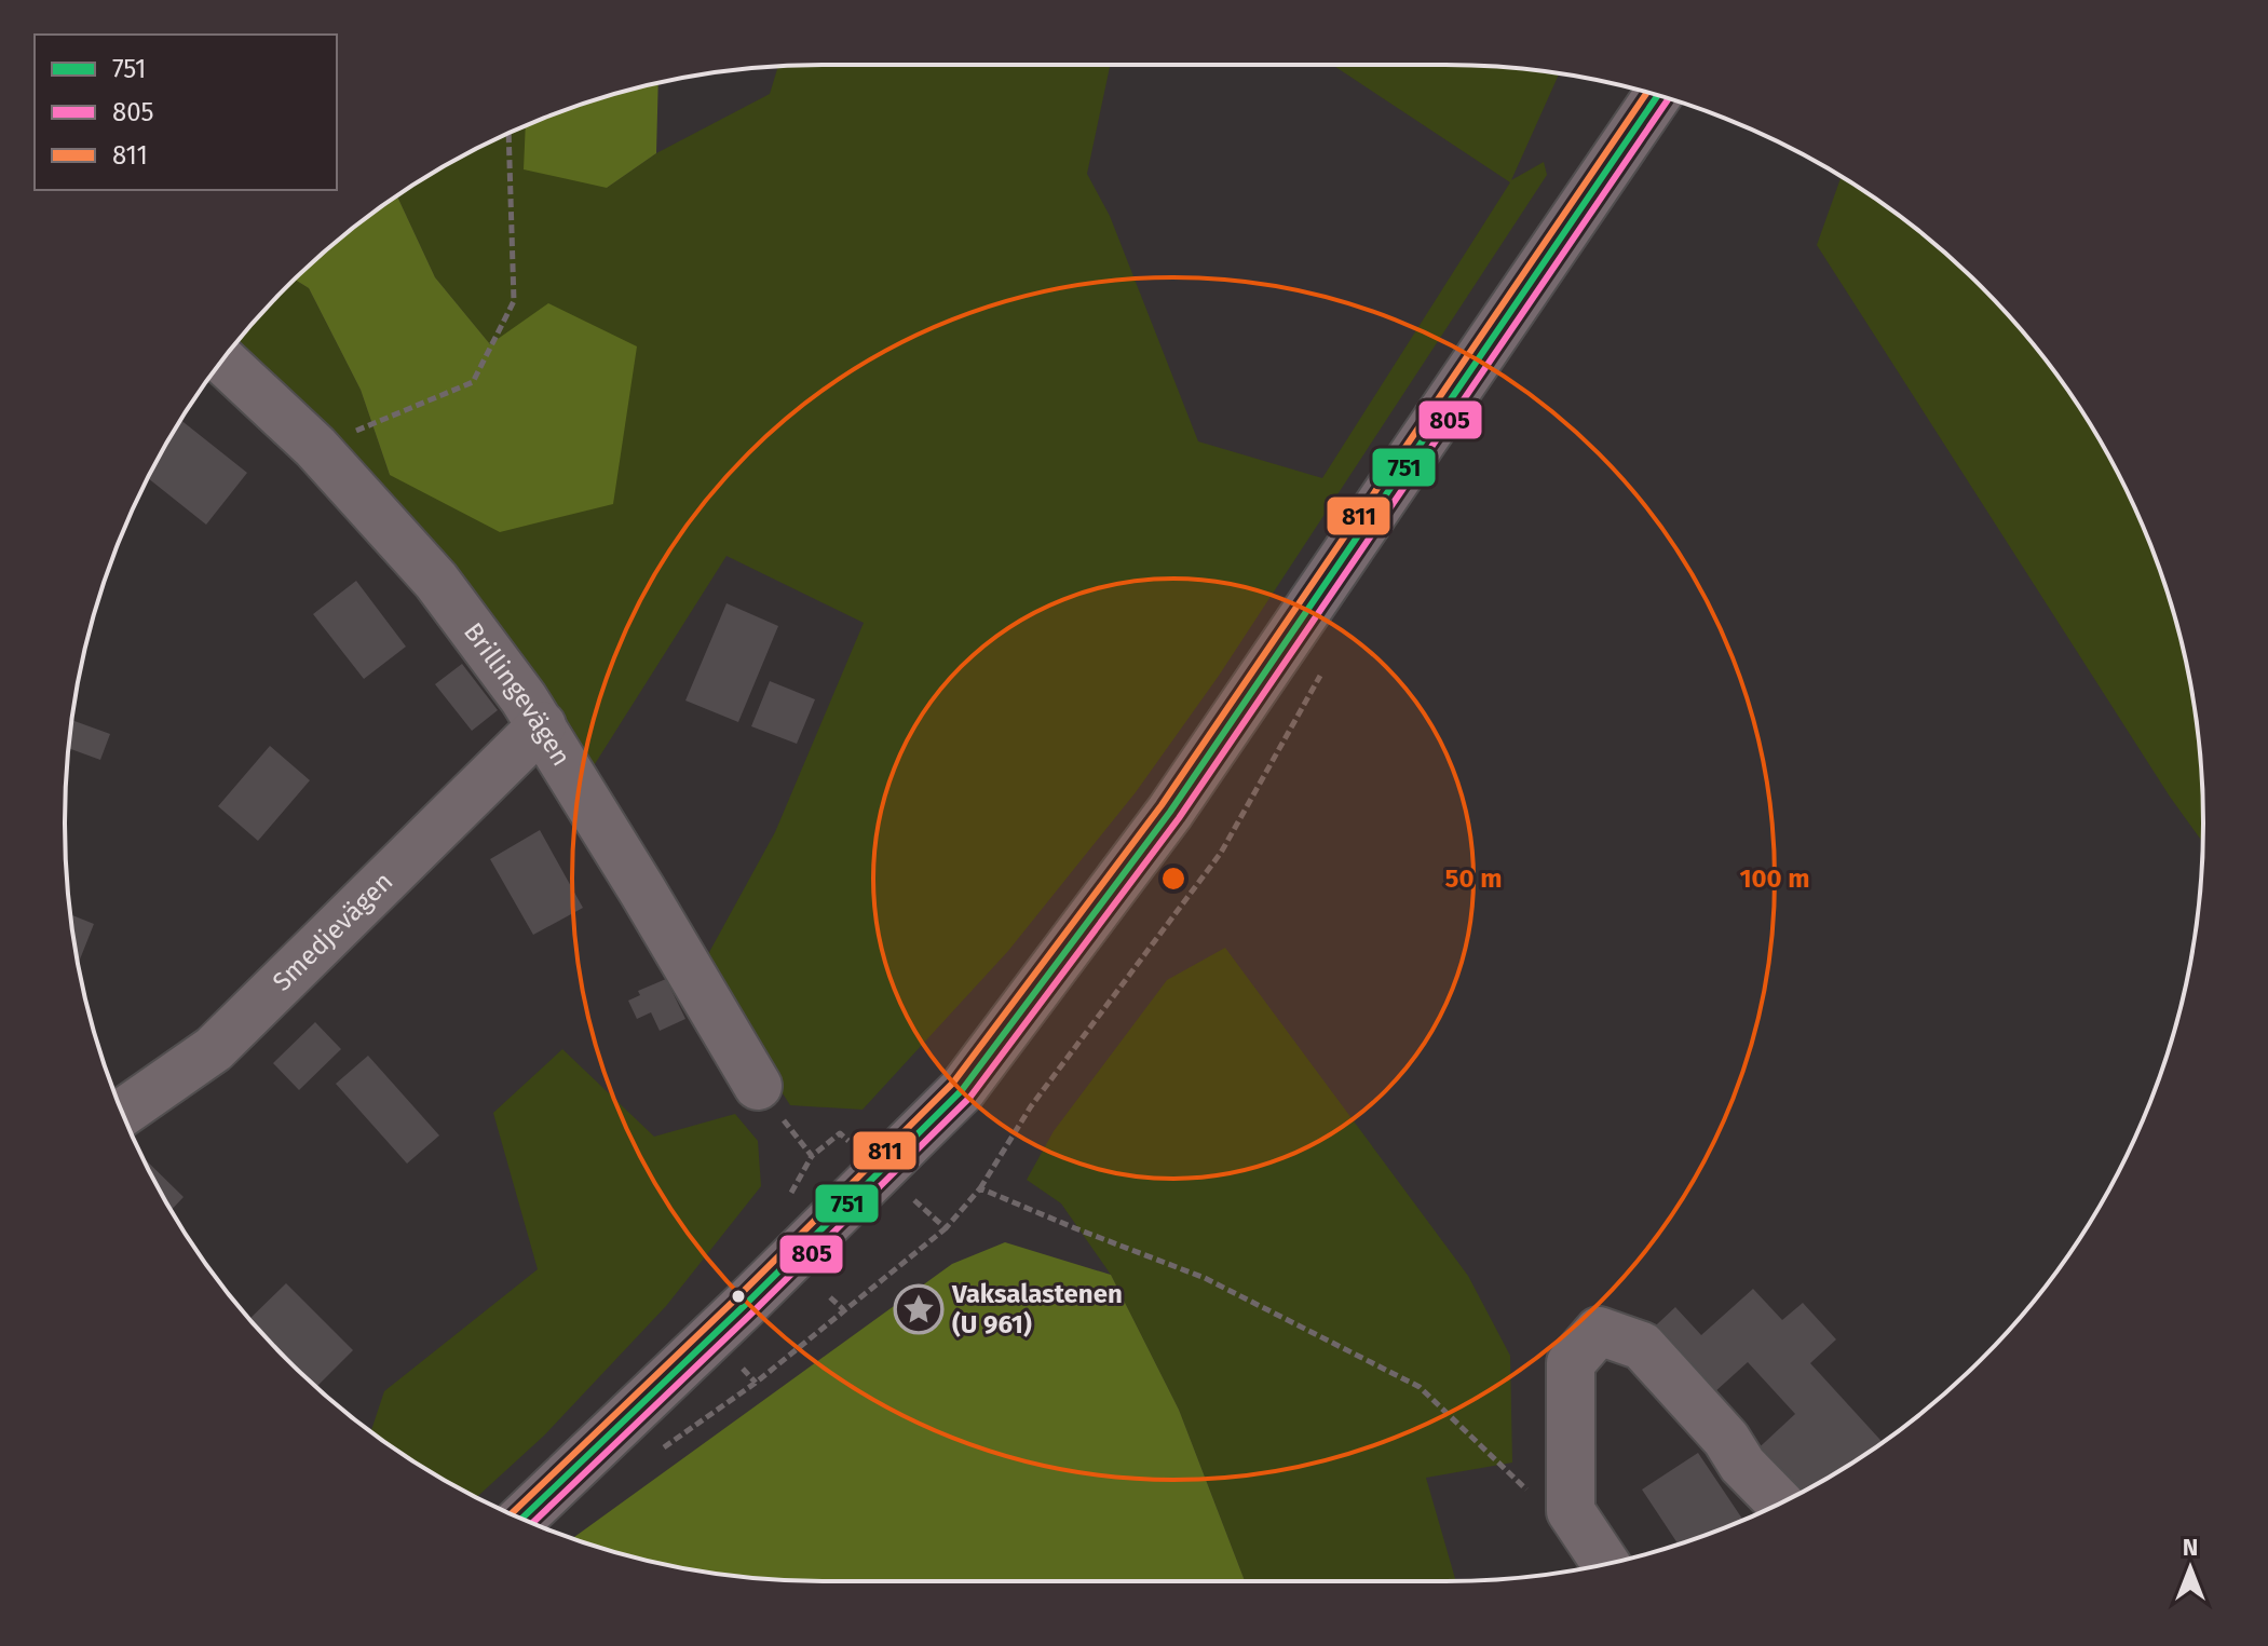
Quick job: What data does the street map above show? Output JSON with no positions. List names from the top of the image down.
{
  "streets": {
    "street": ["Brillingevägen", "Smedjevägen"]
  },
  "crossings": [
    ["Brillingevägen", "Smedjevägen"]
  ],
  "places": {
    "place": ["Vaksalastenen (U 961)"]
  },
  "lines": ["transit line 811", "transit line 751", "transit line 805"],
  "legend": ["751", "805", "811"],
  "north": "top",
  "rings": ["50 m", "100 m"]
}
